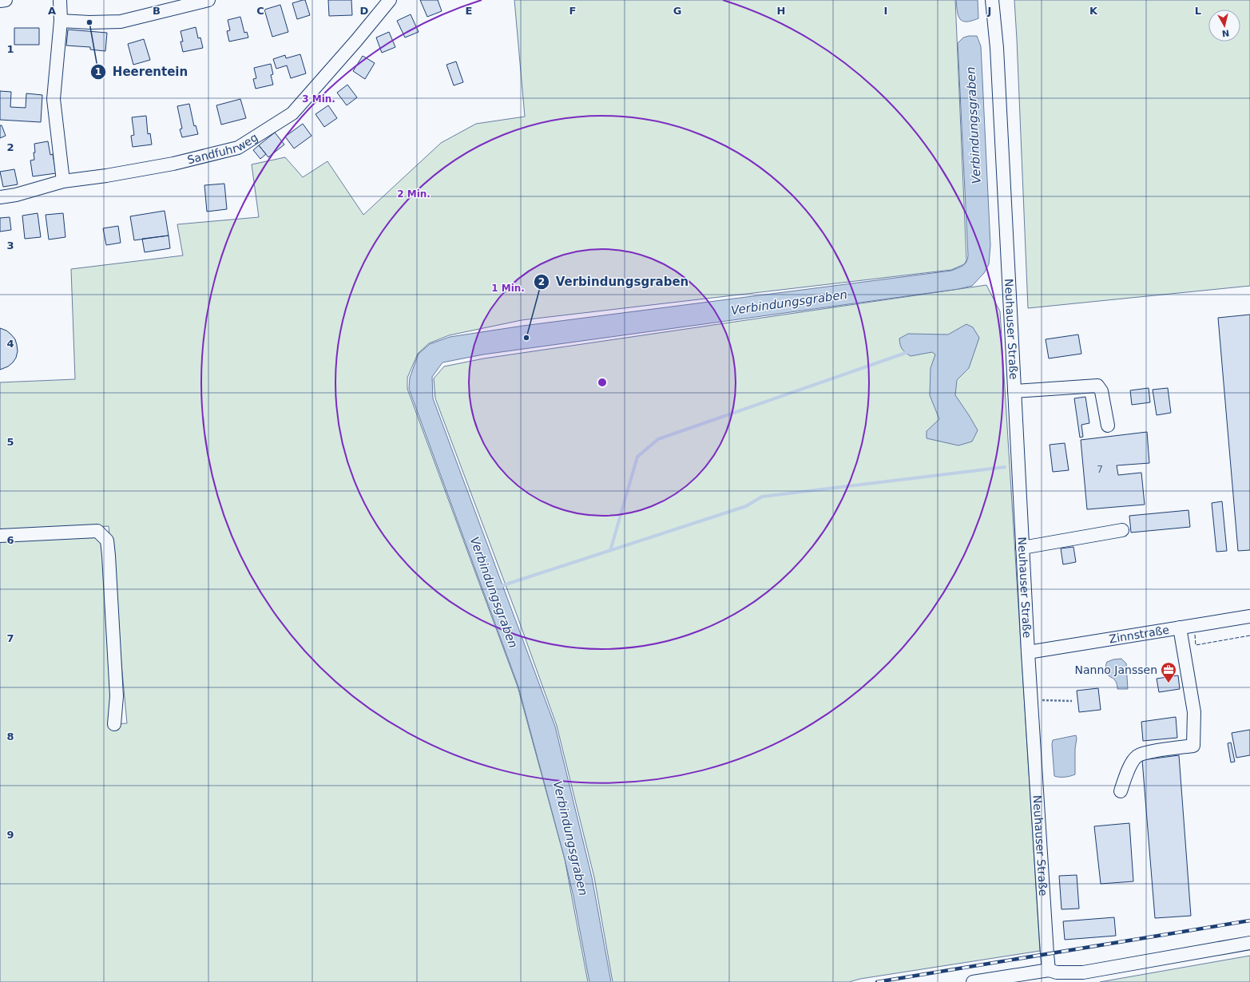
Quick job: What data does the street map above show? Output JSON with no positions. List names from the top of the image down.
{
  "streets": {
    "street": ["Sandfuhrweg", "Neuhauser Straße", "Zinnstraße"]
  },
  "crossings": [
    ["Neuhauser Straße", "Zinnstraße"]
  ],
  "water": ["Verbindungsgraben"],
  "places": {
    "other": ["Heerentein", "Verbindungsgraben"],
    "office": ["Nanno Janssen"]
  },
  "house_numbers": ["7"],
  "north": "bottom",
  "grid": {
    "columns": [
      "A",
      "B",
      "C",
      "D",
      "E",
      "F",
      "G",
      "H",
      "I",
      "J",
      "K",
      "L"
    ],
    "rows": [
      "1",
      "2",
      "3",
      "4",
      "5",
      "6",
      "7",
      "8",
      "9"
    ]
  },
  "rings": ["3 Min.", "2 Min.", "1 Min."]
}
